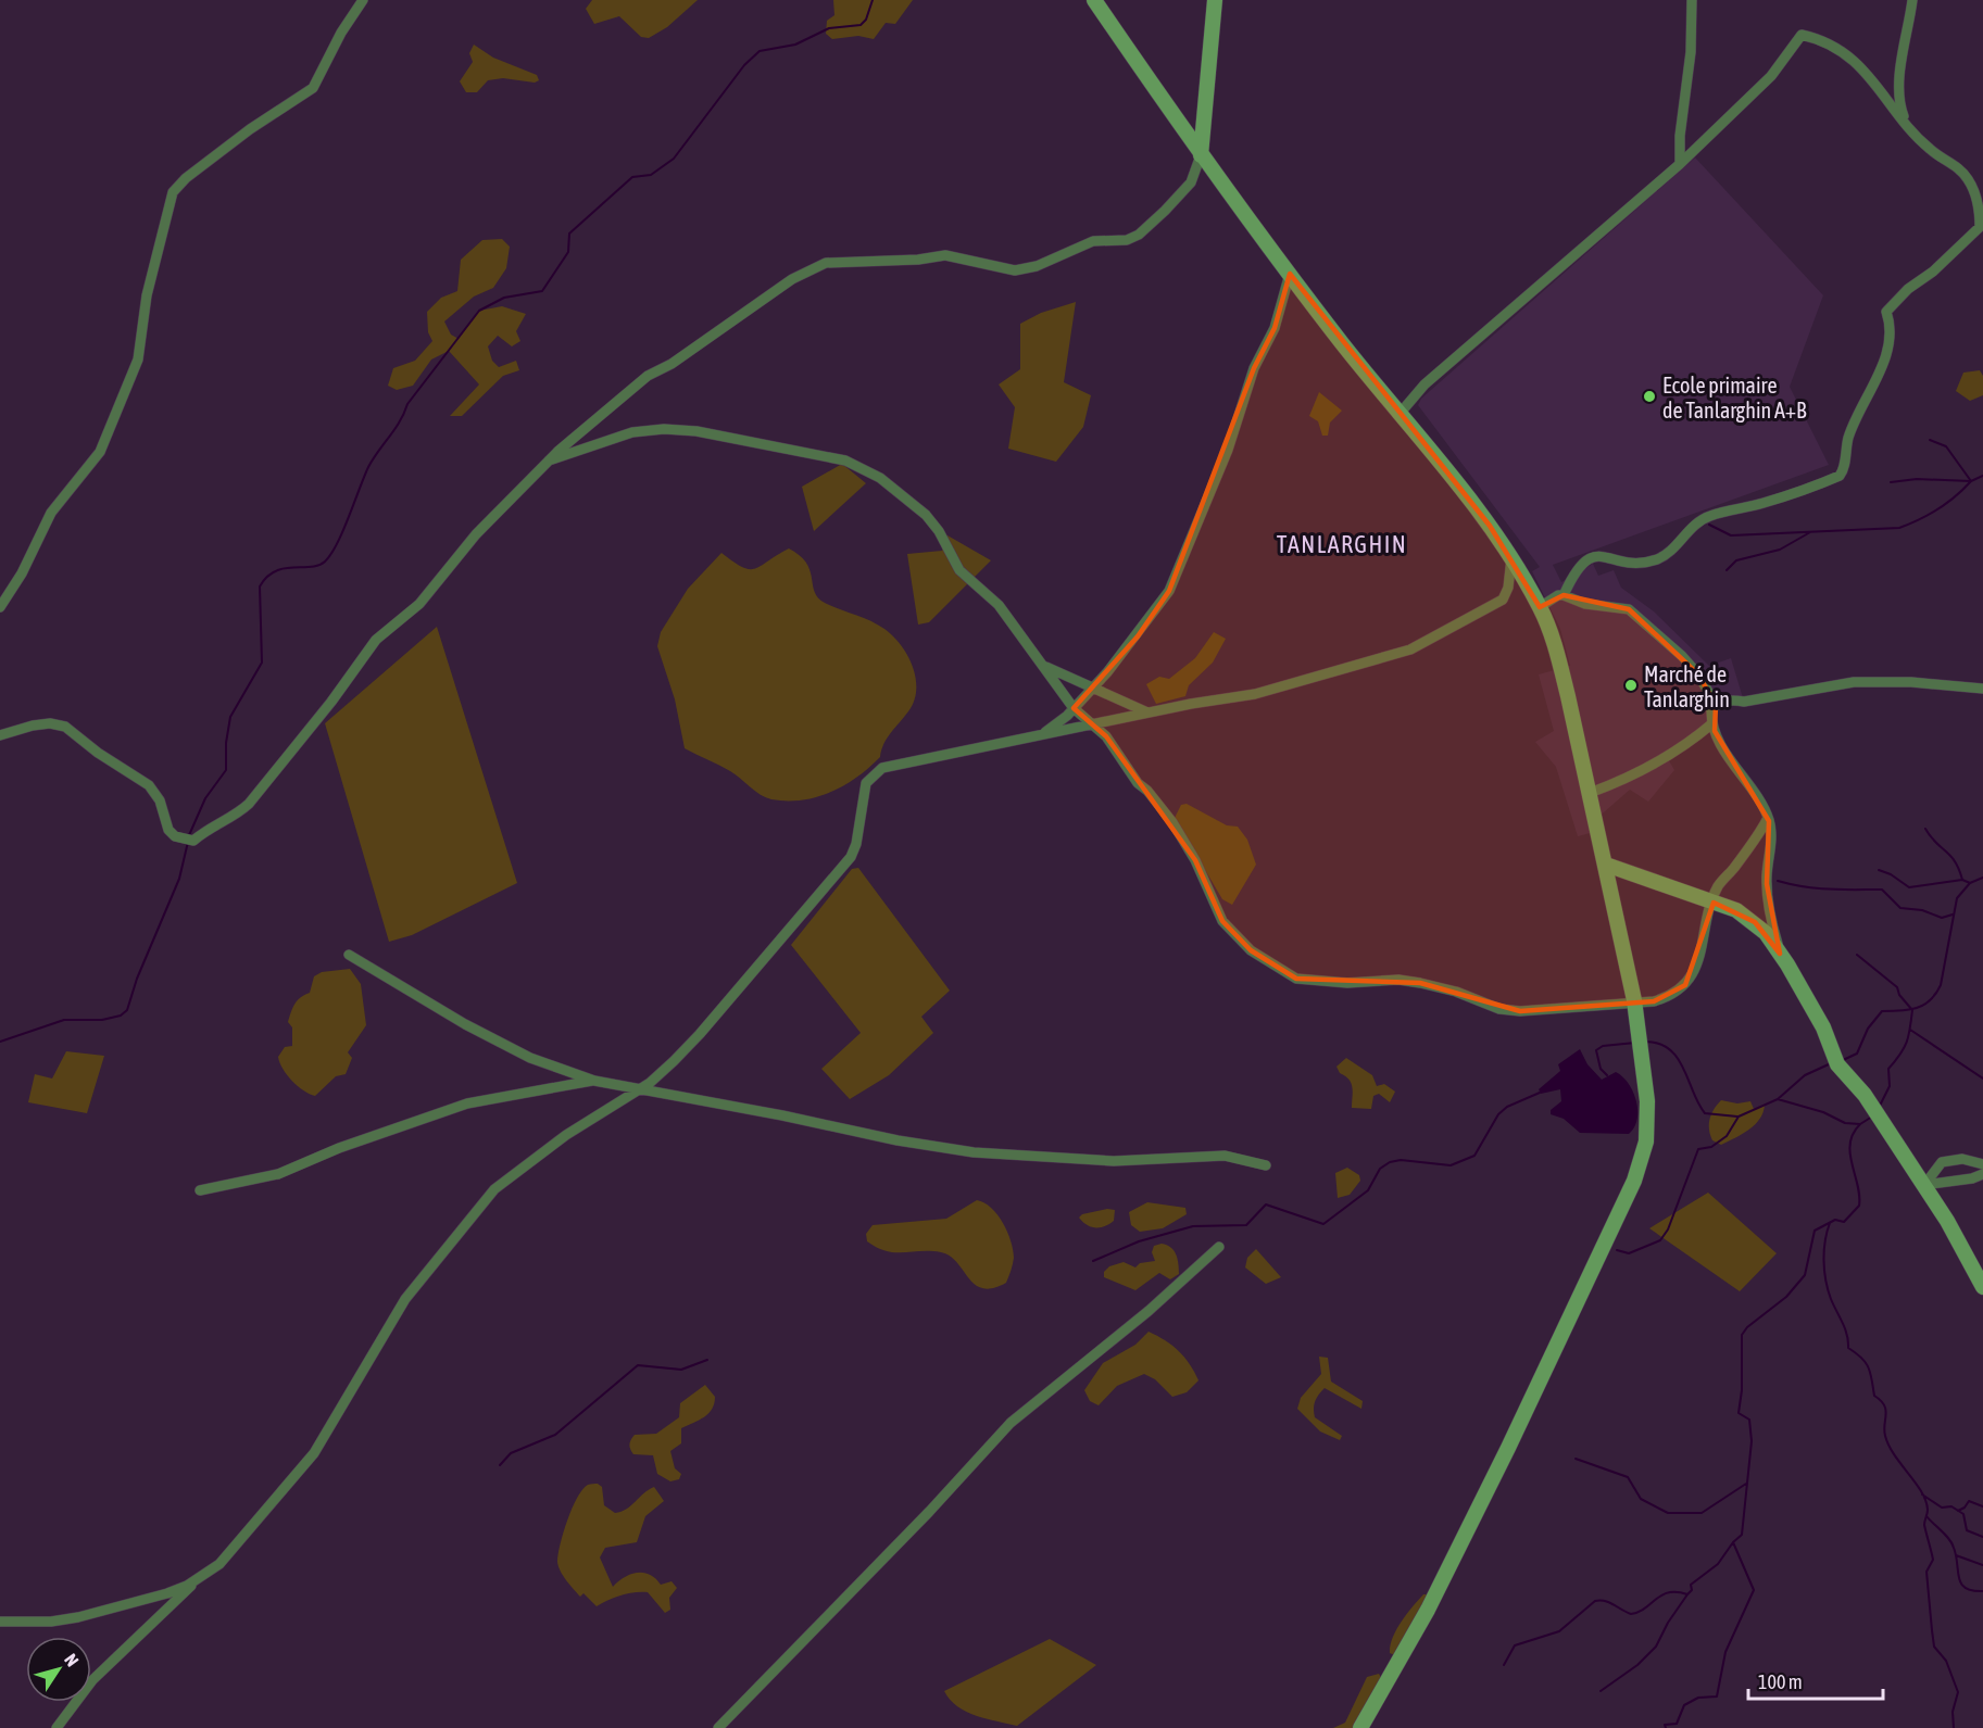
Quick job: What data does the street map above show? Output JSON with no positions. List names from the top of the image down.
{
  "districts": ["TANLARGHIN"],
  "places": ["Ecole primaire de Tanlarghin A+B", "Marché de Tanlarghin"],
  "scale_bar": "100 m",
  "north": "top right"
}
